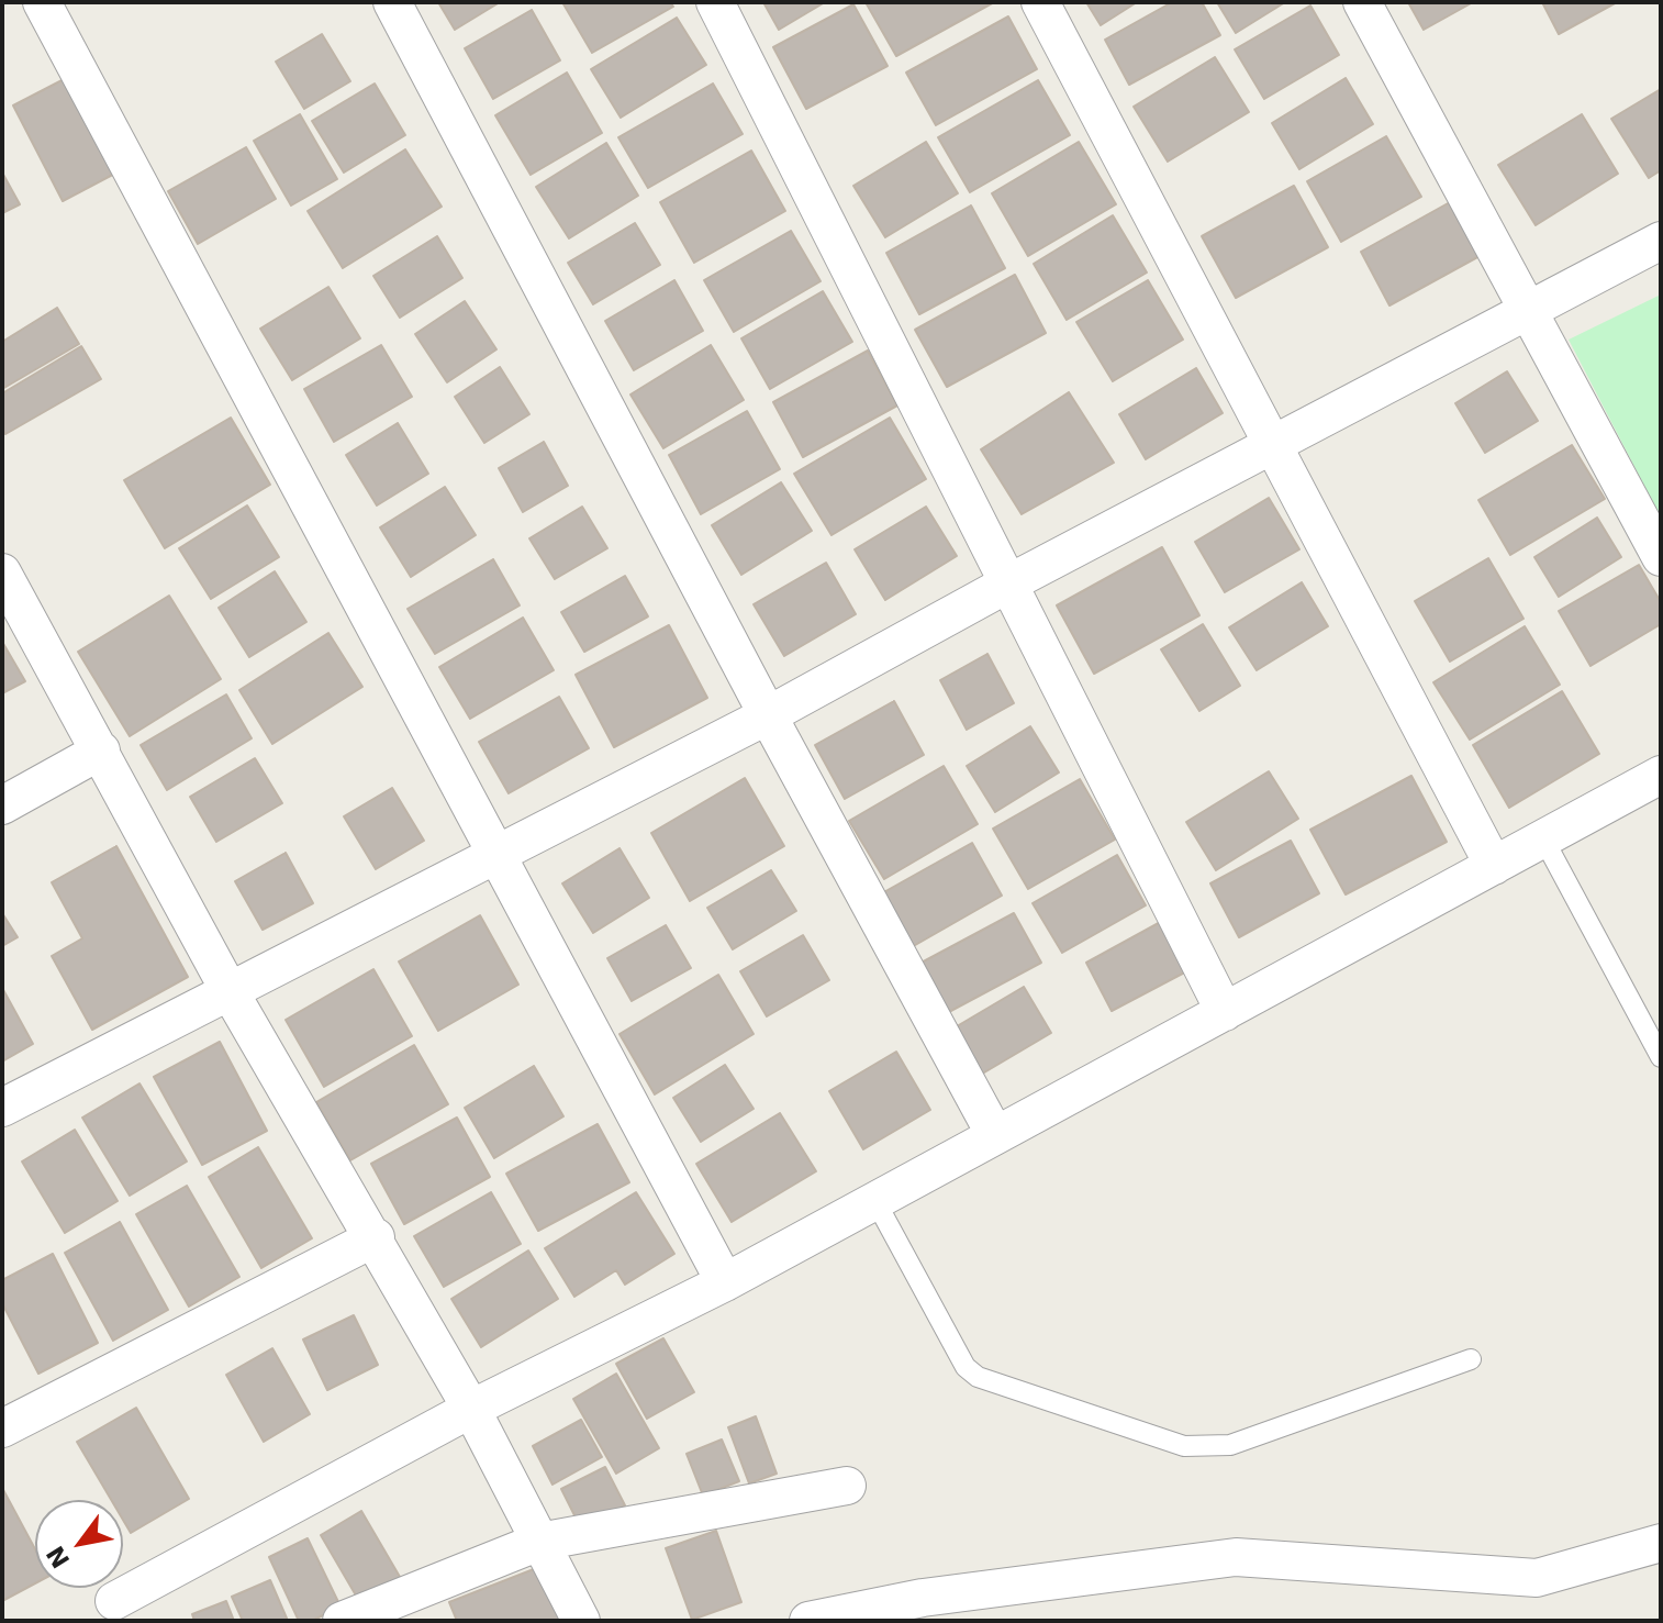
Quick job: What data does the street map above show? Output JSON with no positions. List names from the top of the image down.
{
  "north": "bottom left"
}
